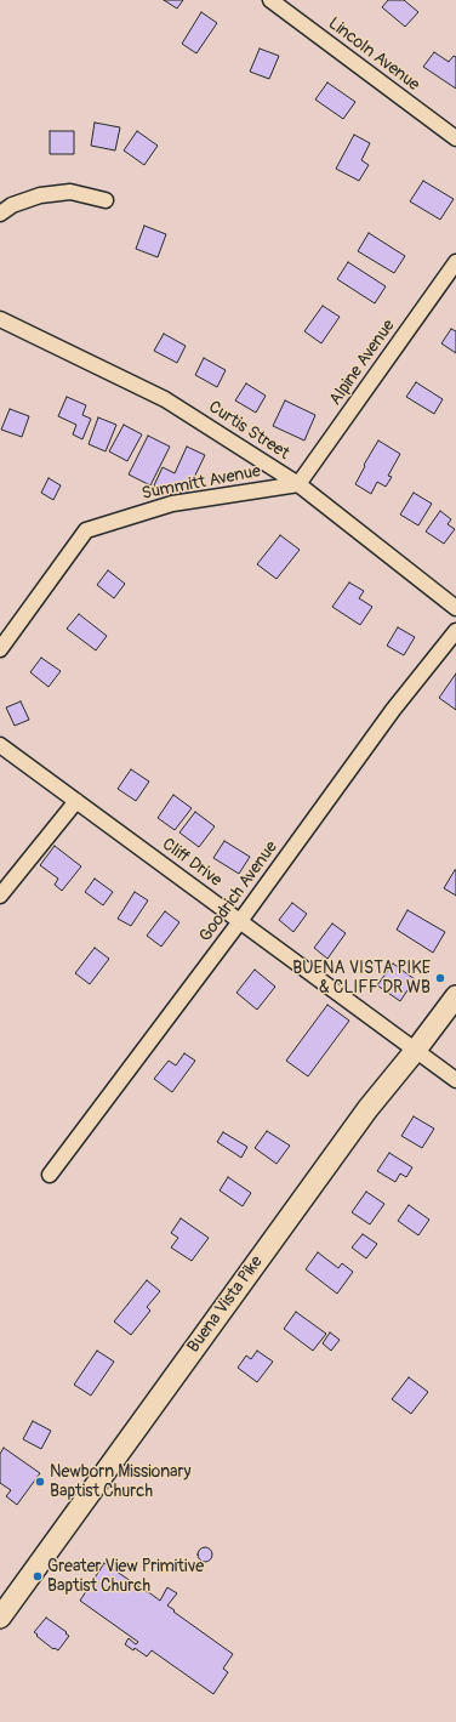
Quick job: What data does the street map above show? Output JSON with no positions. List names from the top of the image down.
{
  "streets": {
    "main road": ["Buena Vista Pike"],
    "street": [
      "Lincoln Avenue",
      "Alpine Avenue",
      "Curtis Street",
      "Summitt Avenue",
      "Cliff Drive",
      "Goodrich Avenue"
    ]
  },
  "crossings": [
    ["Alpine Avenue", "Curtis Street"],
    ["Alpine Avenue", "Summitt Avenue"],
    ["Curtis Street", "Summitt Avenue"],
    ["Cliff Drive", "Goodrich Avenue"],
    ["Cliff Drive", "Buena Vista Pike"]
  ],
  "places": ["BUENA VISTA PIKE & CLIFF DR WB", "Newborn Missionary Baptist Church", "Greater View Primitive Baptist Church"]
}
